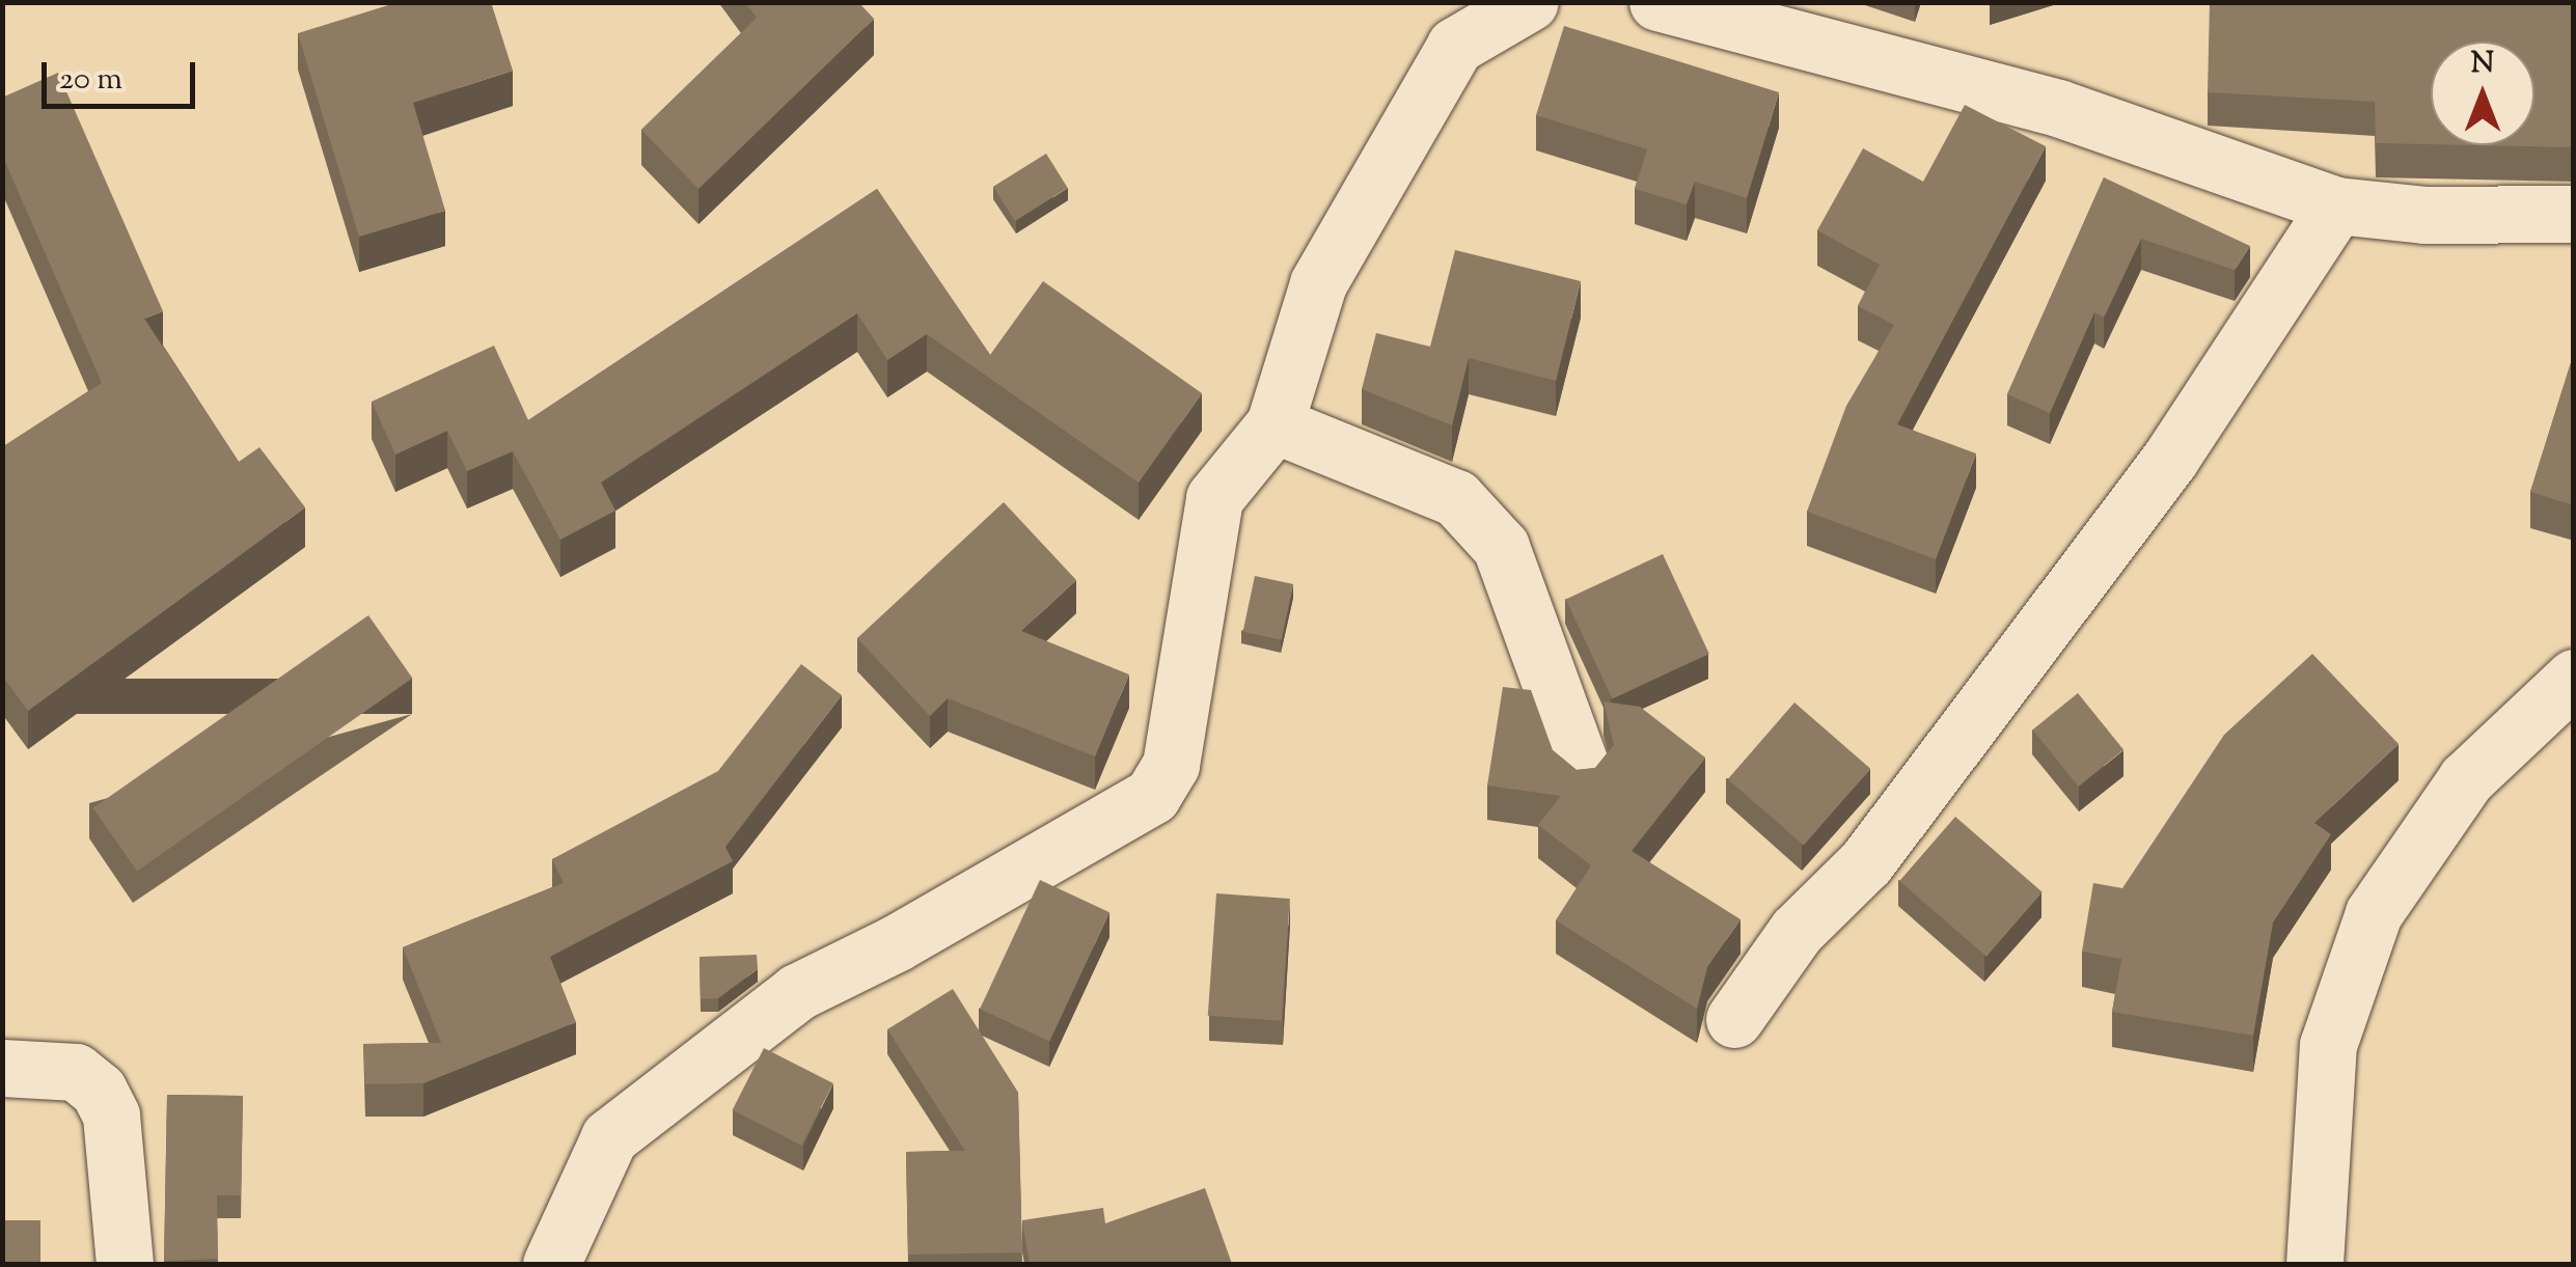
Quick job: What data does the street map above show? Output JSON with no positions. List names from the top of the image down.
{
  "scale_bar": "20 m",
  "north": "top"
}
